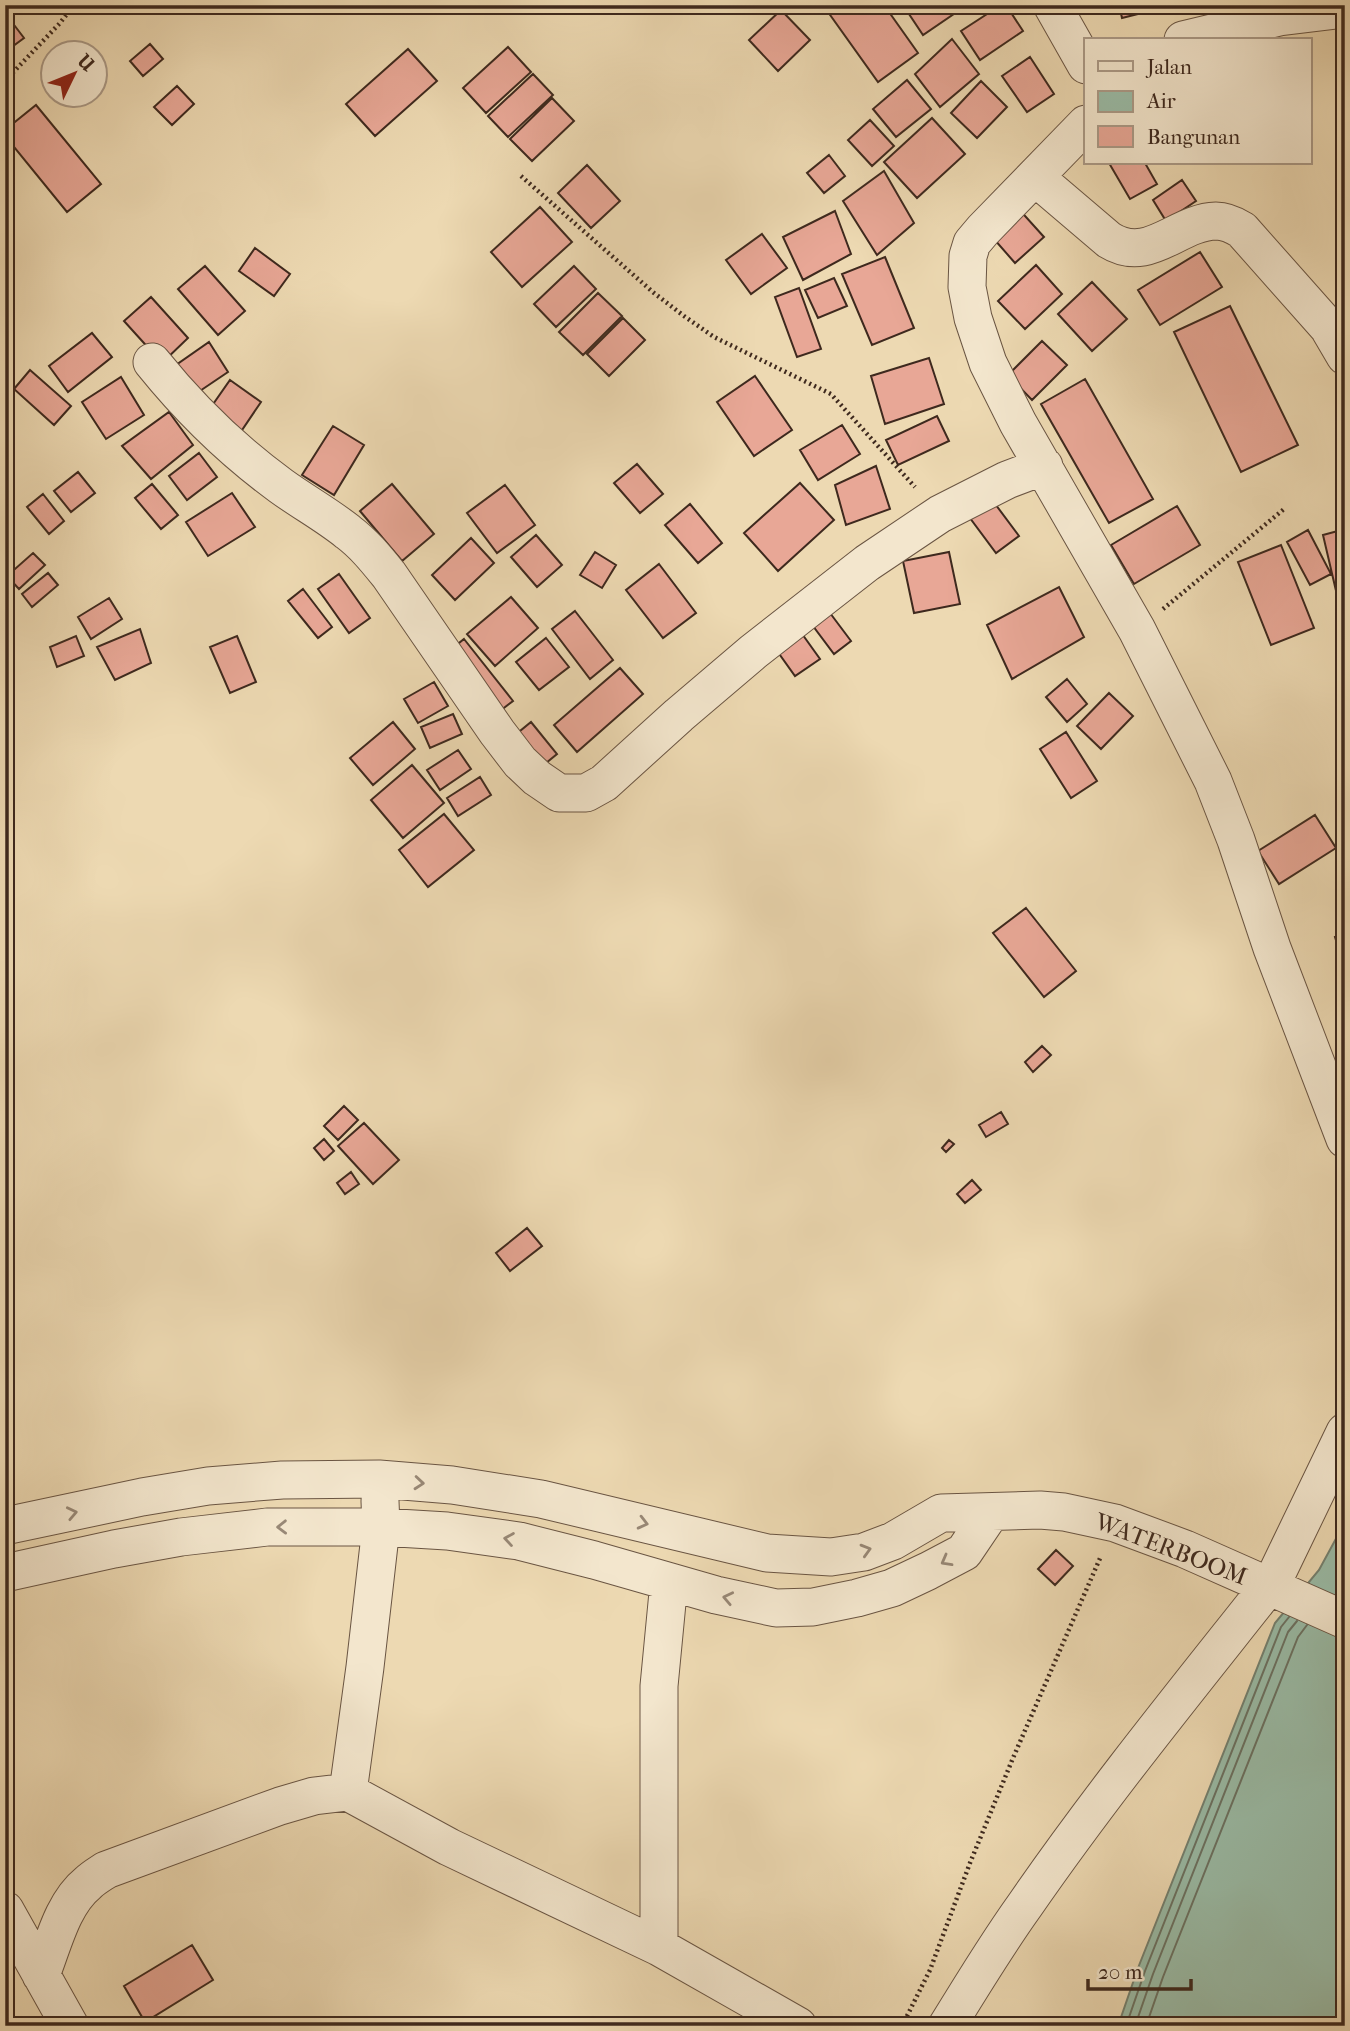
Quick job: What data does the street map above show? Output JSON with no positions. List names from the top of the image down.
{
  "streets": {
    "street": ["WATERBOOM"]
  },
  "legend": ["Jalan", "Air", "Bangunan"],
  "scale_bar": "20 m",
  "north": "top right"
}
